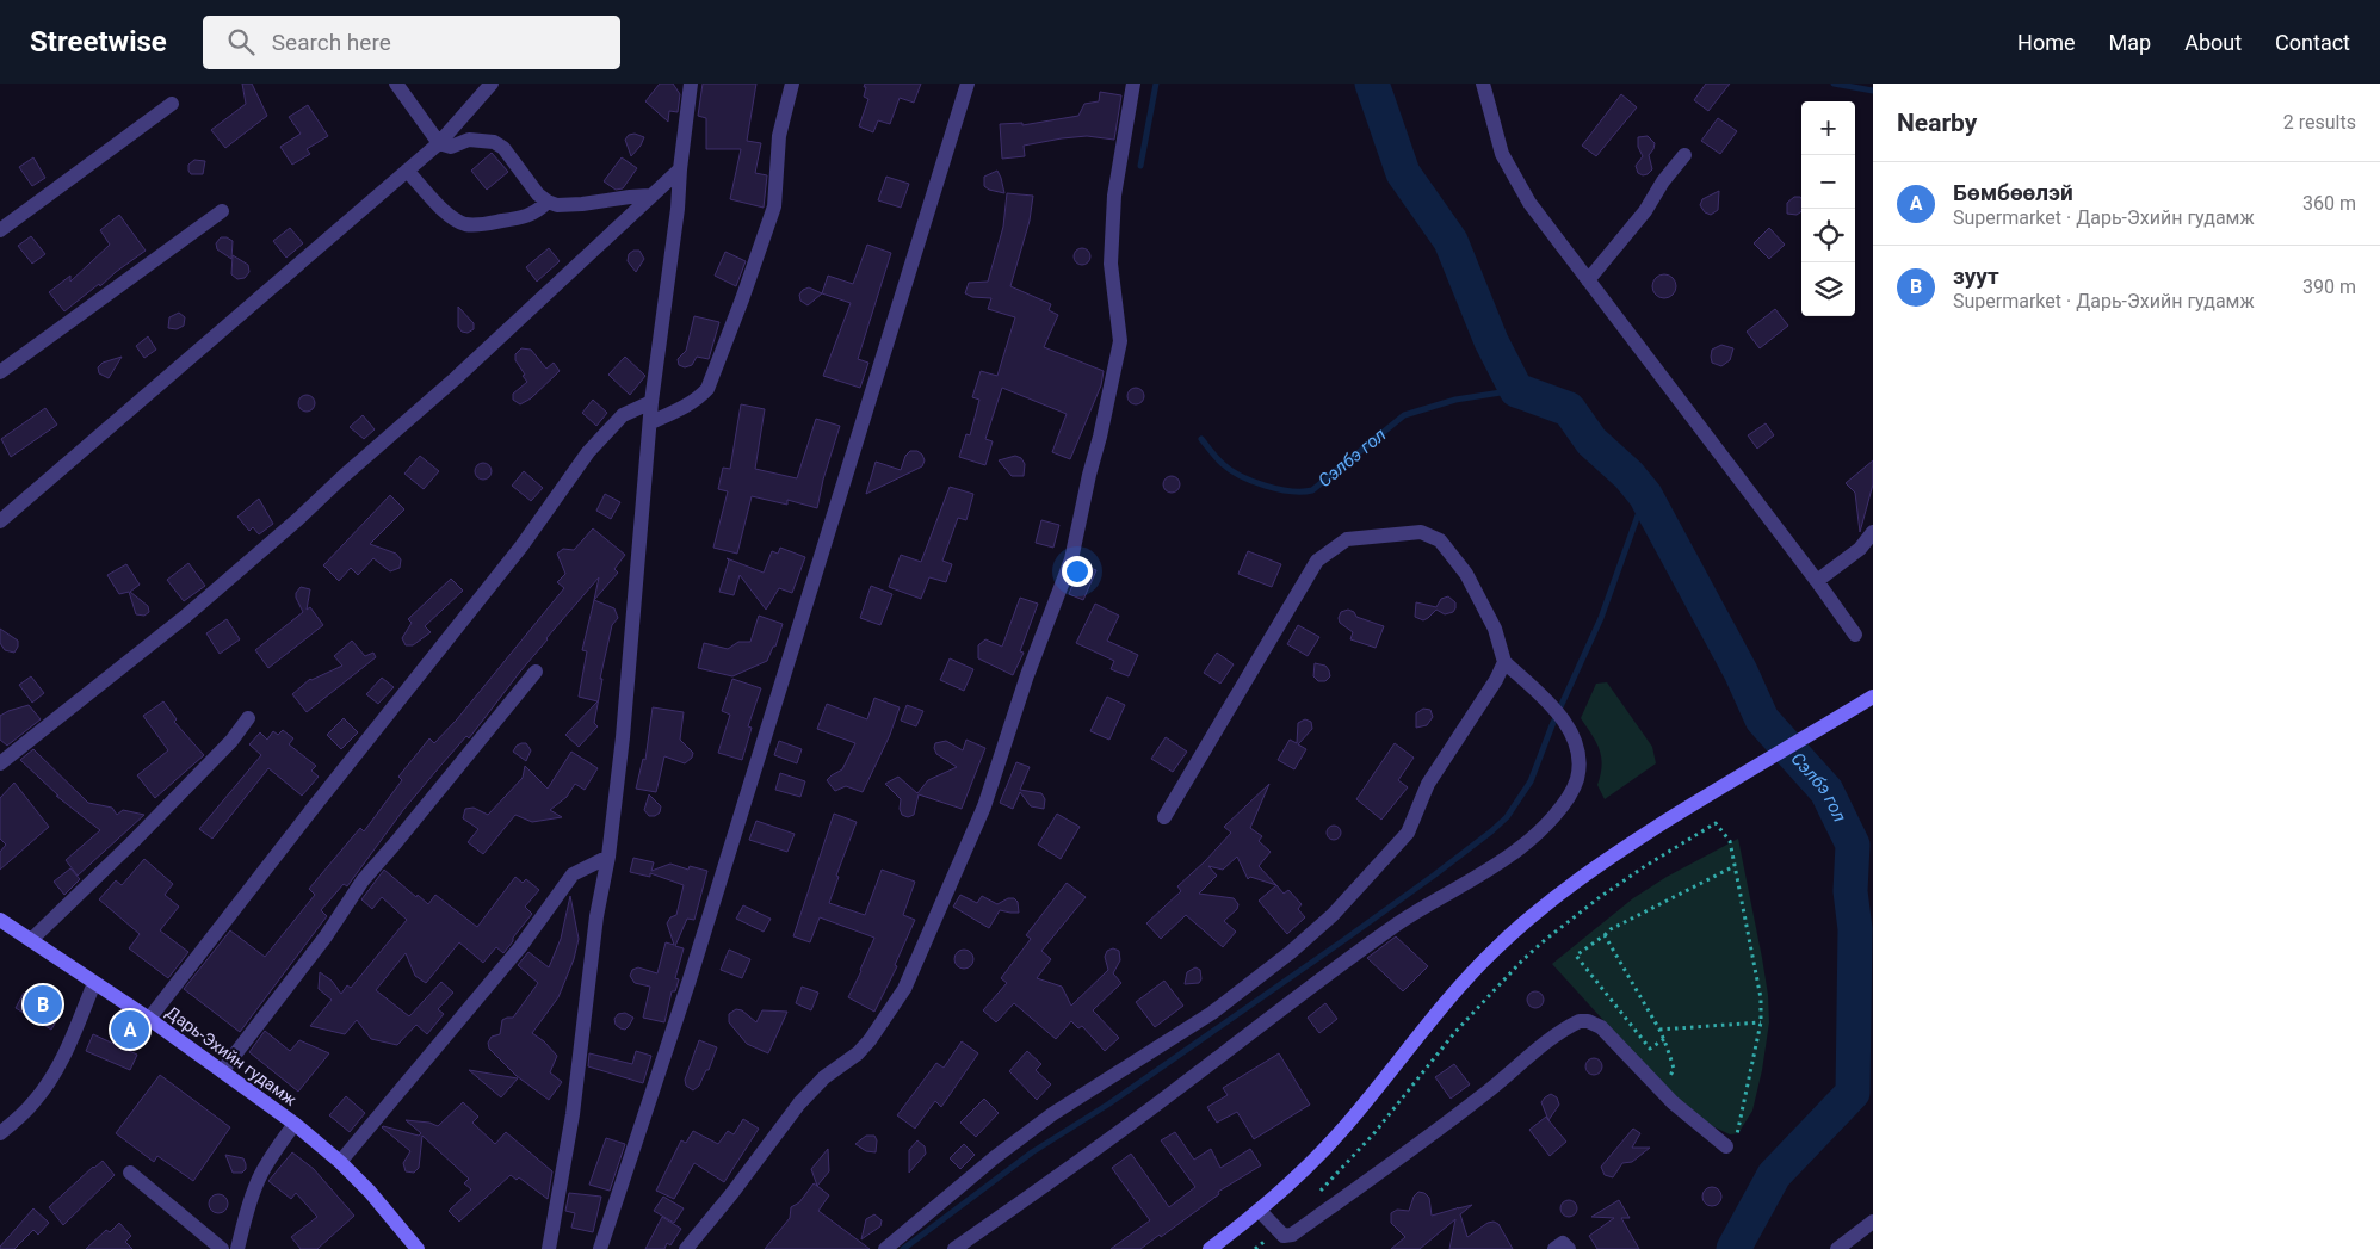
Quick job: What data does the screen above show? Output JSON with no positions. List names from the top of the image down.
{
  "streets": {
    "main road": ["Дарь-Эхийн гудамж"]
  },
  "water": ["Сэлбэ гол"],
  "page": {
    "header": "Streetwise",
    "search": "Search here",
    "nav": [
      "Home",
      "Map",
      "About",
      "Contact"
    ],
    "heading": ["Nearby", "2 results"],
    "map_buttons": ["+", "−"],
    "list": [
      {
        "mark": "A",
        "name": "Бөмбөөлэй",
        "note": "Supermarket · Дарь-Эхийн гудамж",
        "value": "360 m"
      },
      {
        "mark": "B",
        "name": "зуут",
        "note": "Supermarket · Дарь-Эхийн гудамж",
        "value": "390 m"
      }
    ],
    "pins": ["B", "A"]
  }
}
